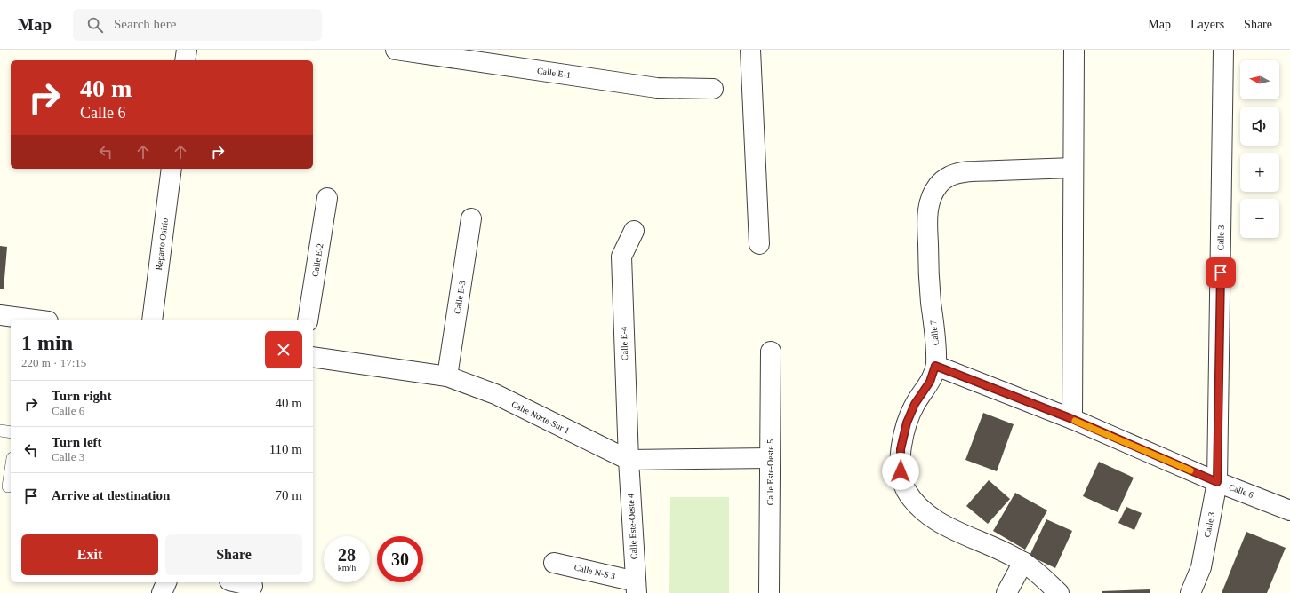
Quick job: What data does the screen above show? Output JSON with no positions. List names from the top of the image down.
{
  "streets": {
    "street": [
      "Calle E-1",
      "Calle 3",
      "Reparto Osirio",
      "Calle E-2",
      "Calle E-3",
      "Calle 7",
      "Calle E-4",
      "Calle Norte-Sur 1",
      "Calle Este-Oeste 5",
      "Calle 6",
      "Calle Este-Oeste 4",
      "Calle N-S 3"
    ]
  },
  "crossings": [
    ["Calle 3", "Calle 6"],
    ["Calle E-3", "Calle Norte-Sur 1"],
    ["Calle 7", "Calle 6"],
    ["Calle E-4", "Calle Norte-Sur 1"],
    ["Calle E-4", "Calle Este-Oeste 4"],
    ["Calle Norte-Sur 1", "Calle Este-Oeste 5"],
    ["Calle Norte-Sur 1", "Calle Este-Oeste 4"],
    ["Calle Este-Oeste 4", "Calle N-S 3"]
  ],
  "north": "left",
  "page": {
    "header": "Map",
    "search": "Search here",
    "nav": ["Map", "Layers", "Share"],
    "map_buttons": ["+", "−"],
    "turn": ["40 m", "Calle 6"],
    "heading": ["1 min", "220 m · 17:15"],
    "list": [
      {
        "name": "Turn right",
        "note": "Calle 6",
        "value": "40 m"
      },
      {
        "name": "Turn left",
        "note": "Calle 3",
        "value": "110 m"
      },
      {
        "name": "Arrive at destination",
        "value": "70 m"
      }
    ],
    "buttons": ["Exit", "Share"],
    "speed": "28 km/h",
    "limit": "30"
  }
}
